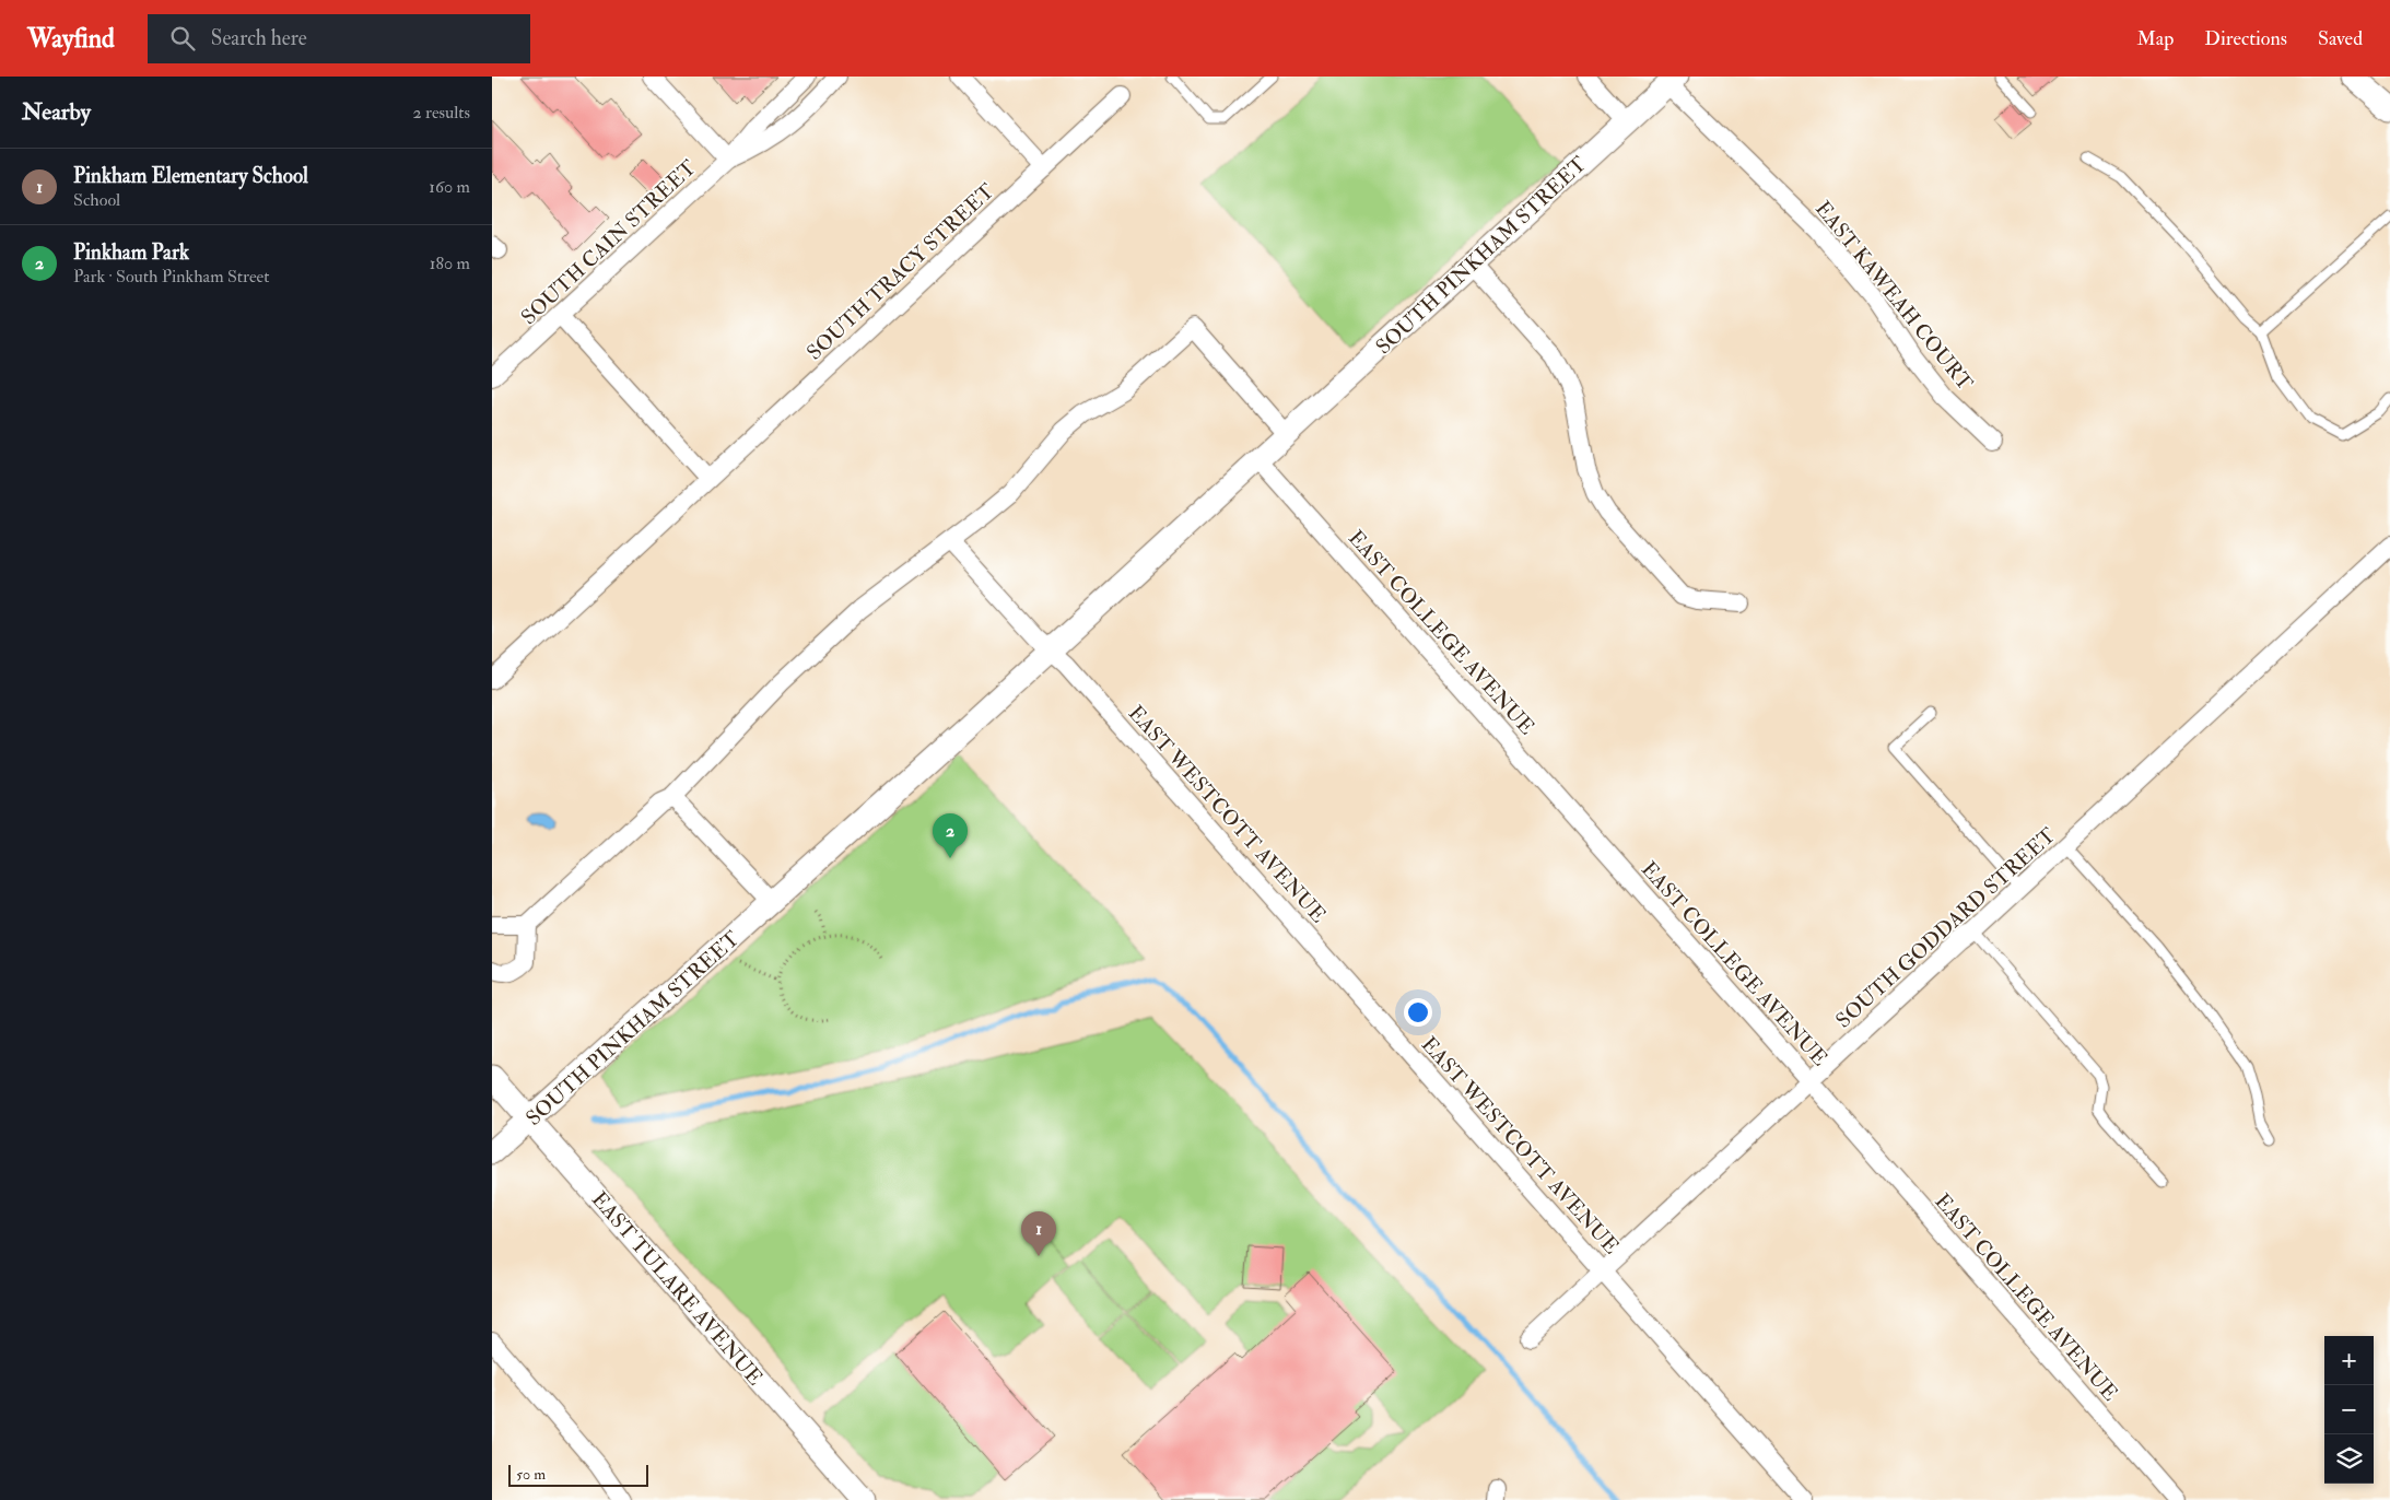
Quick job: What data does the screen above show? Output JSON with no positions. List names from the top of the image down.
{
  "streets": {
    "street": [
      "SOUTH CAIN STREET",
      "SOUTH PINKHAM STREET",
      "SOUTH TRACY STREET",
      "EAST KAWEAH COURT",
      "EAST COLLEGE AVENUE",
      "EAST WESTCOTT AVENUE",
      "SOUTH GODDARD STREET",
      "EAST TULARE AVENUE"
    ]
  },
  "crossings": [
    ["SOUTH PINKHAM STREET", "EAST KAWEAH COURT"],
    ["SOUTH PINKHAM STREET", "EAST COLLEGE AVENUE"],
    ["SOUTH PINKHAM STREET", "EAST WESTCOTT AVENUE"],
    ["SOUTH PINKHAM STREET", "EAST TULARE AVENUE"],
    ["EAST COLLEGE AVENUE", "SOUTH GODDARD STREET"],
    ["EAST WESTCOTT AVENUE", "SOUTH GODDARD STREET"]
  ],
  "scale_bar": "50 m",
  "page": {
    "header": "Wayfind",
    "search": "Search here",
    "nav": ["Map", "Directions", "Saved"],
    "heading": ["Nearby", "2 results"],
    "list": [
      {
        "mark": "1",
        "name": "Pinkham Elementary School",
        "note": "School",
        "value": "160 m"
      },
      {
        "mark": "2",
        "name": "Pinkham Park",
        "note": "Park · South Pinkham Street",
        "value": "180 m"
      }
    ],
    "pins": ["2", "1"],
    "map_buttons": ["+", "−"],
    "scale": "50 m"
  }
}
